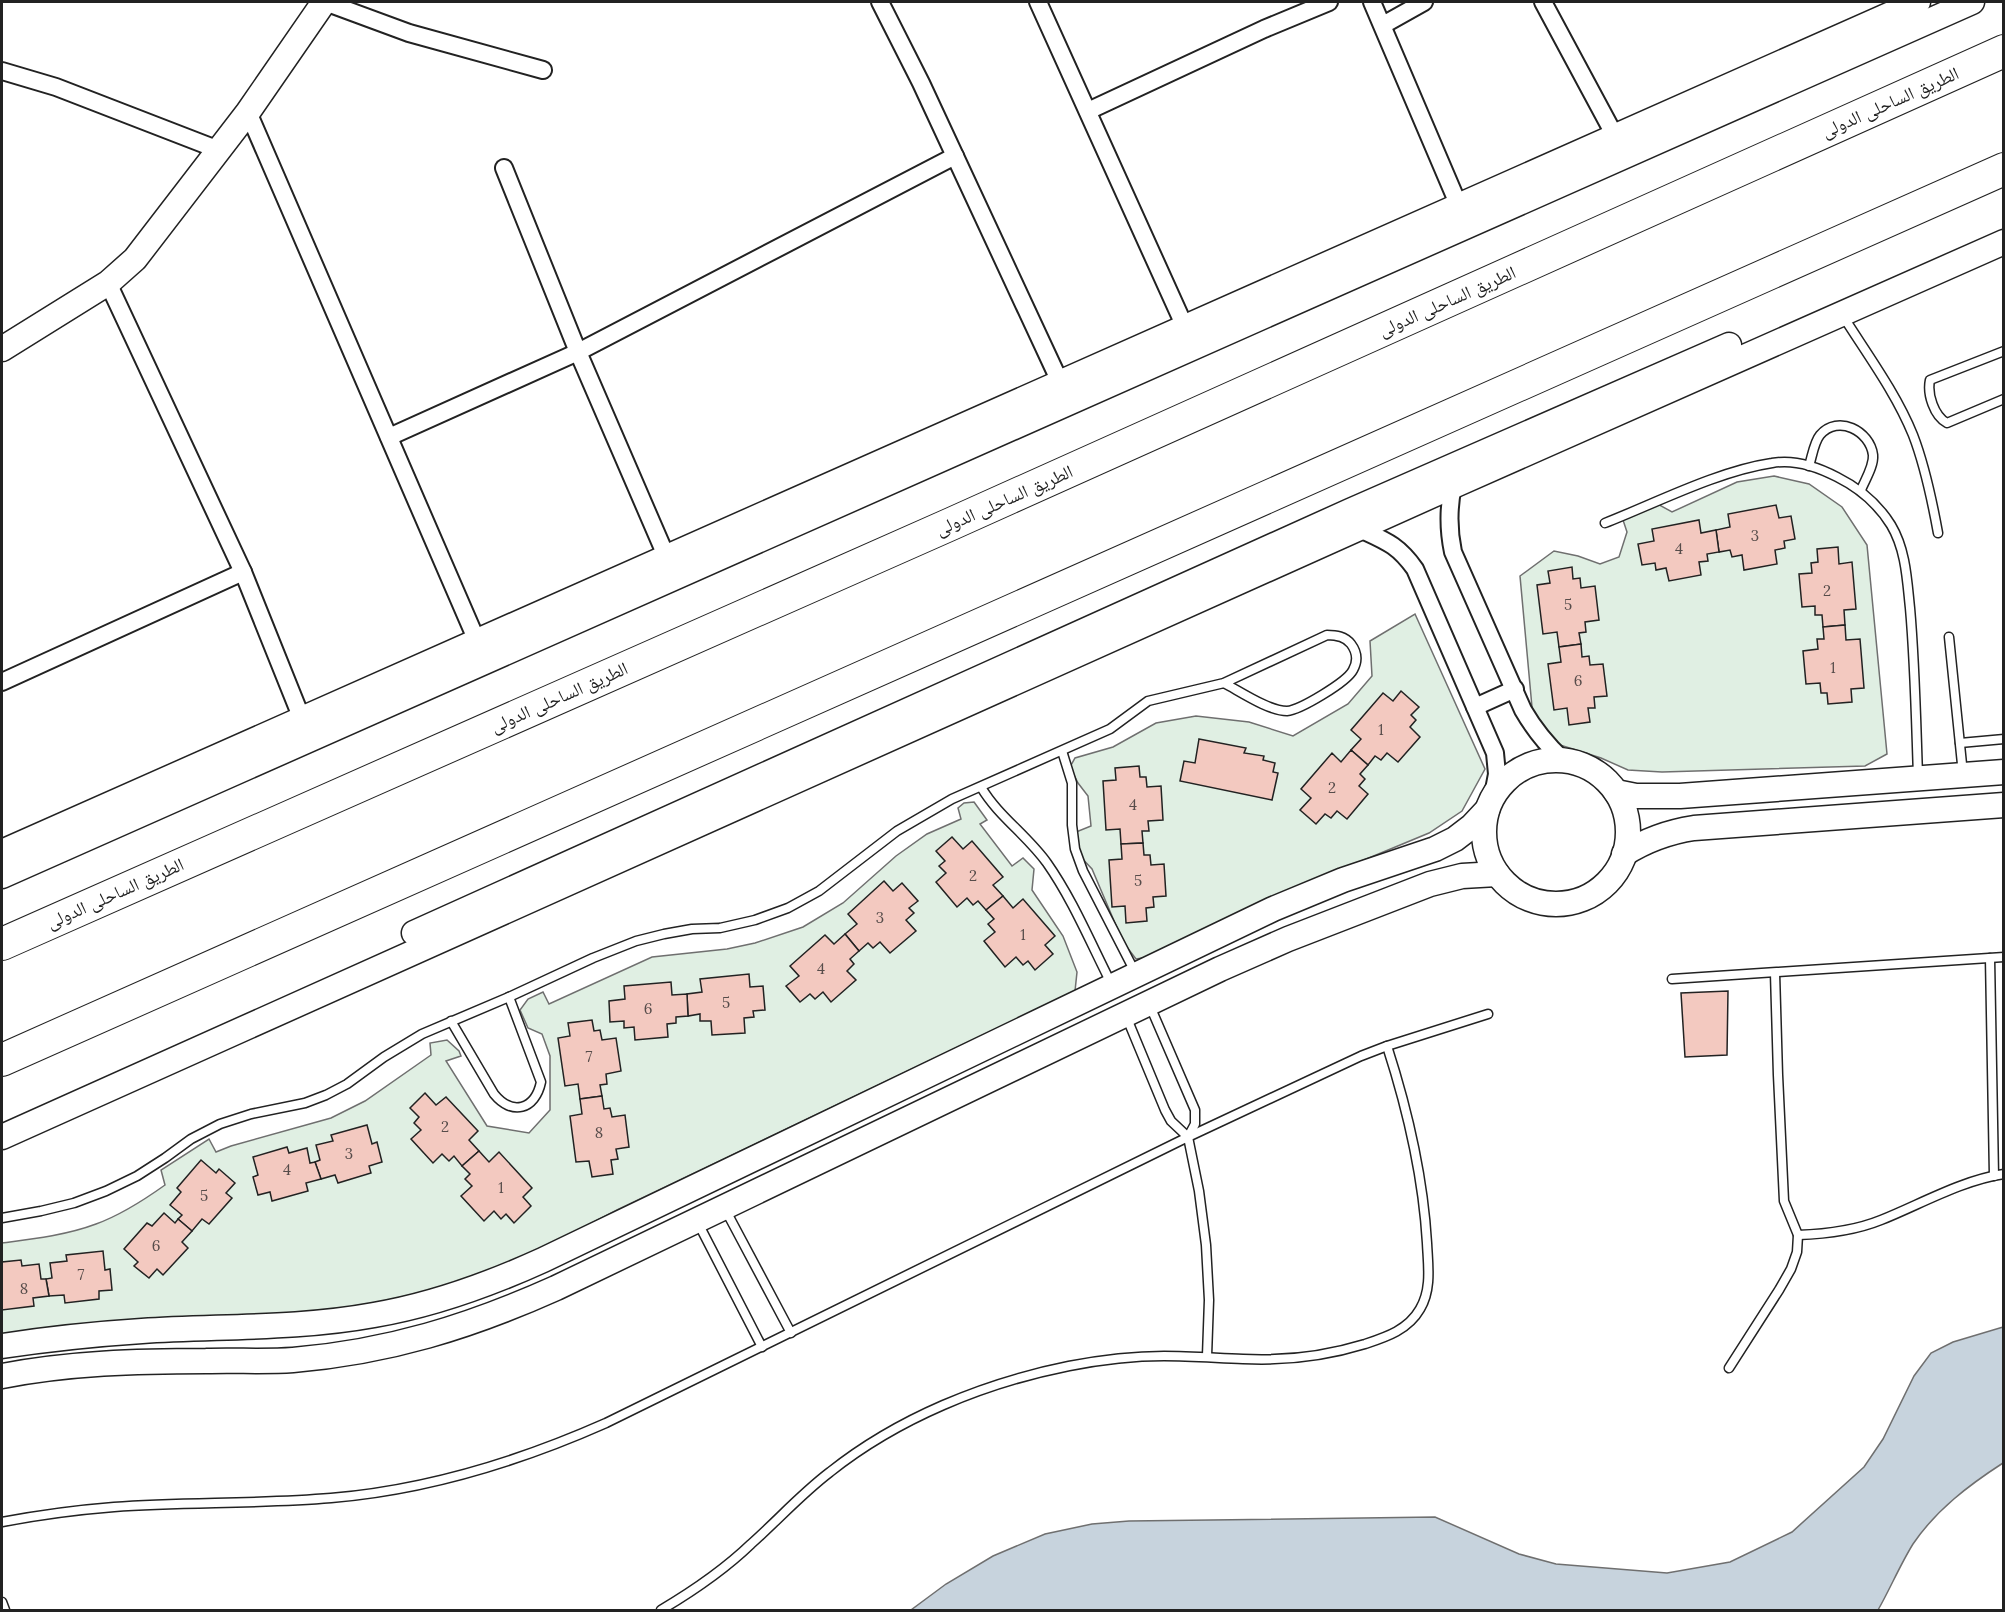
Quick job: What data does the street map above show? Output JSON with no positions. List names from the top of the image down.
{
  "streets": {
    "highway": ["الطريق الساحلى الدولى"]
  },
  "house_numbers": [
    "3",
    "4",
    "2",
    "5",
    "1",
    "6",
    "1",
    "2",
    "4",
    "2",
    "5",
    "3",
    "1",
    "4",
    "5",
    "6",
    "7",
    "2",
    "8",
    "3",
    "4",
    "1",
    "5",
    "6",
    "7",
    "8"
  ]
}
